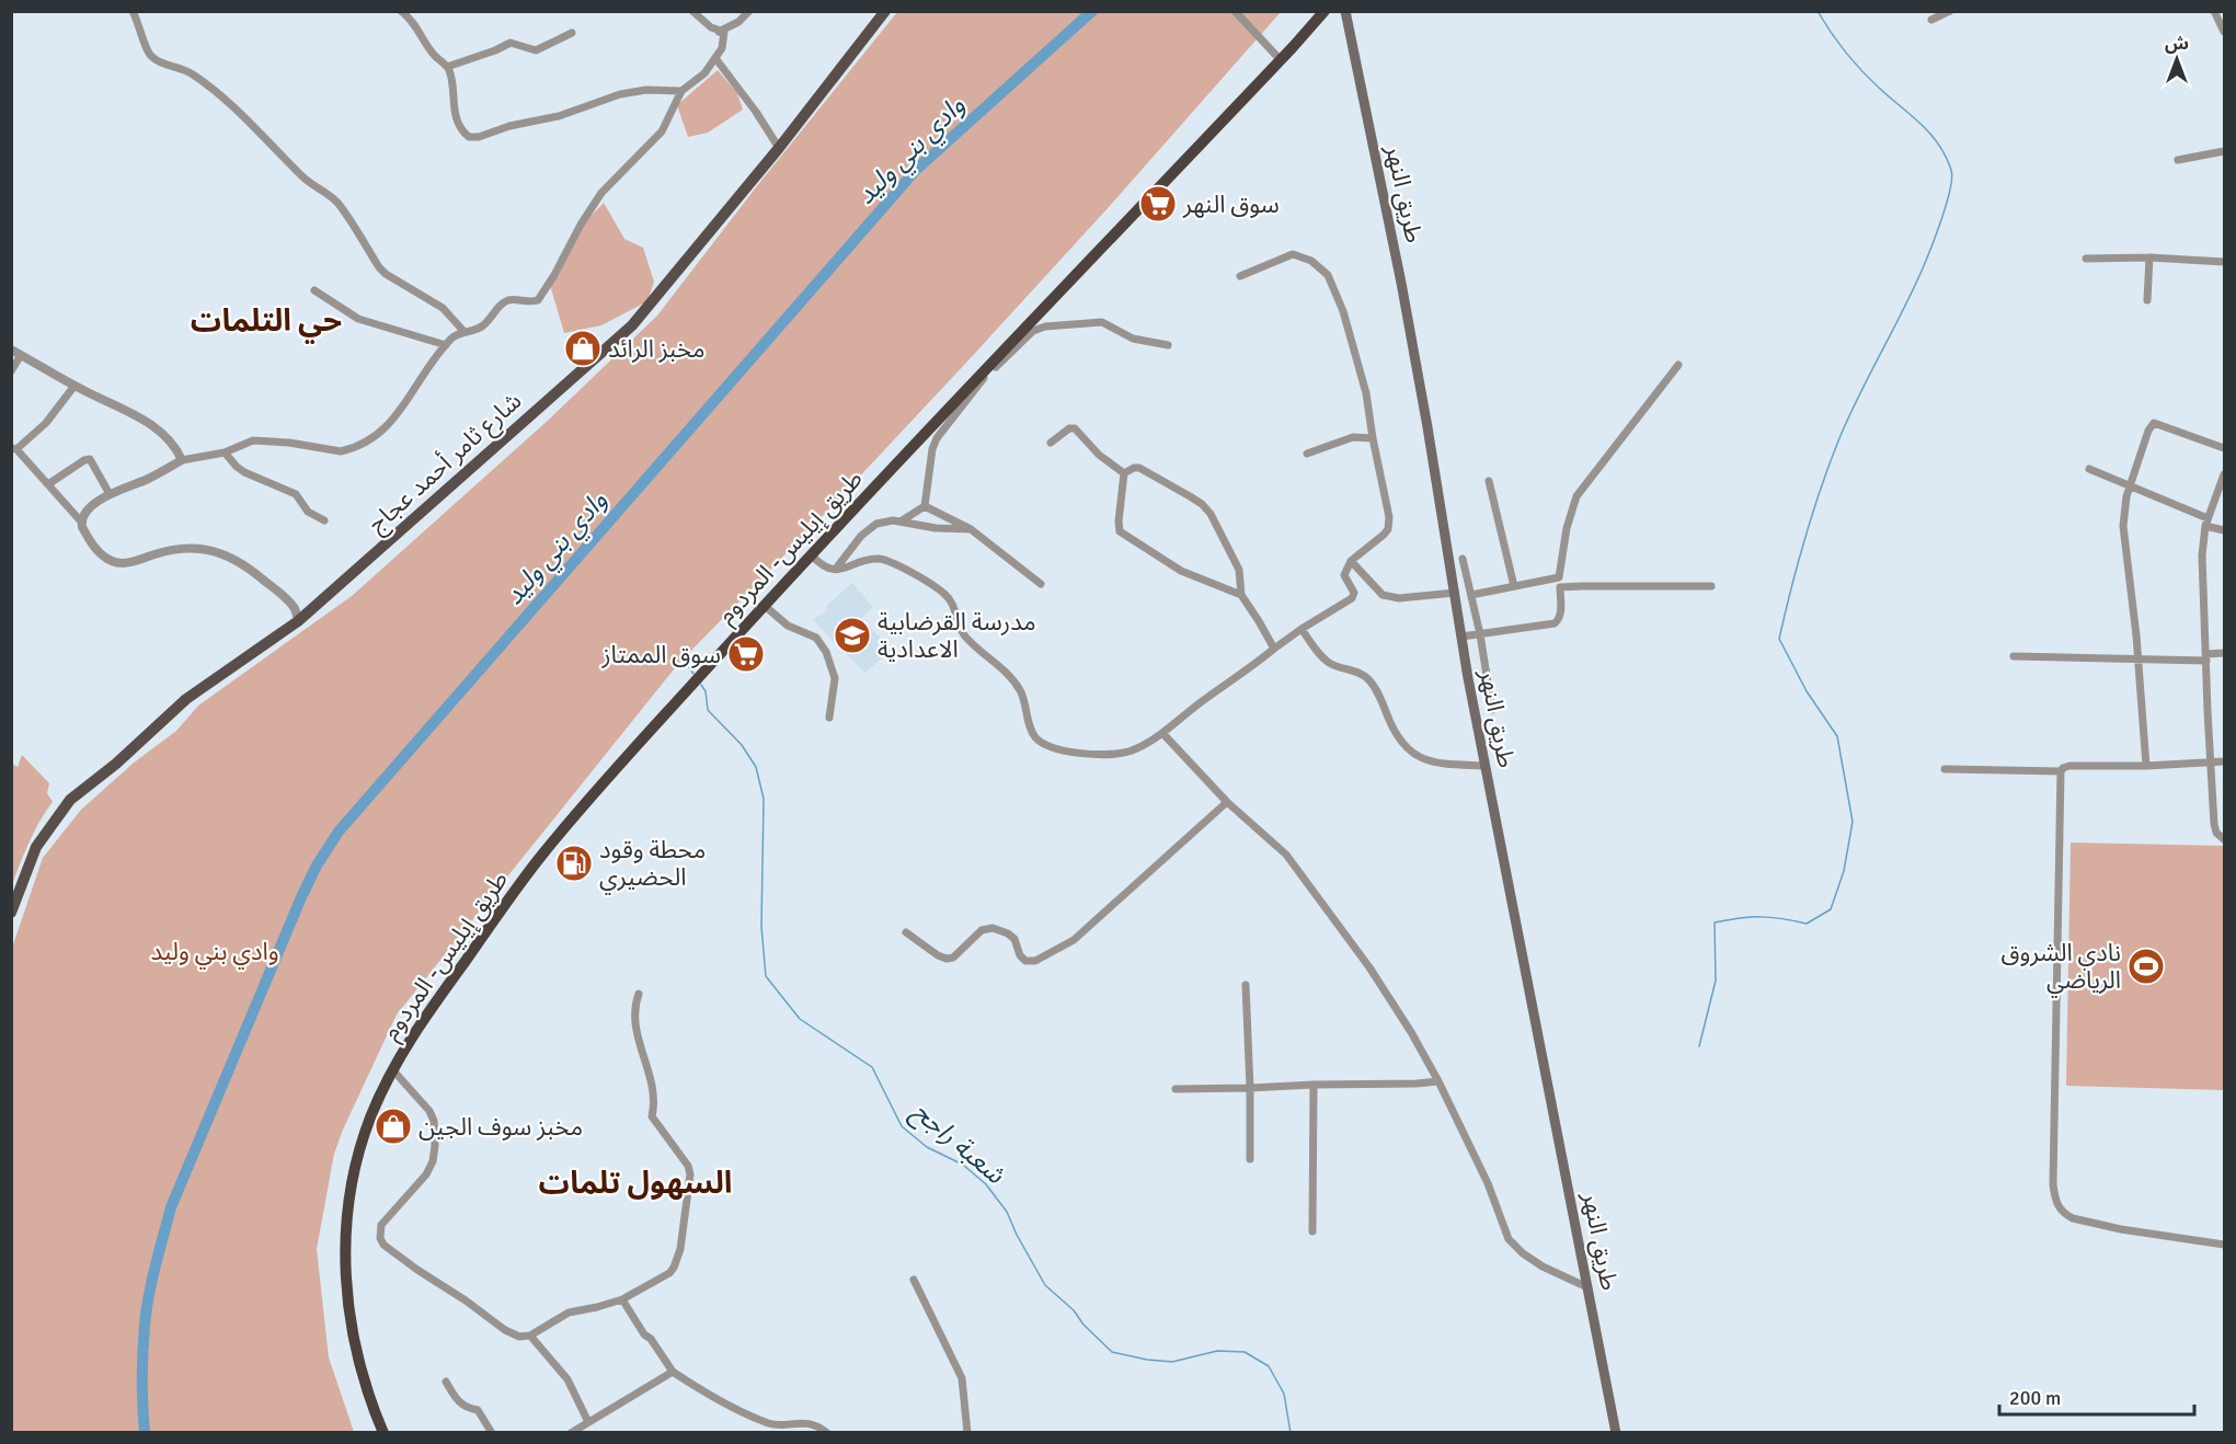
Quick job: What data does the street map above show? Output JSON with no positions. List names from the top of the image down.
{
  "streets": {
    "highway": ["طريق إيليس- المردوم"],
    "main road": ["طريق النهر", "شارع ثامر أحمد عجاج"]
  },
  "districts": ["حي التلمات", "السهول تلمات"],
  "water": ["وادي بني وليد", "شعبة راجح"],
  "parks": ["وادي بني وليد"],
  "places": {
    "supermarket": ["سوق النهر", "سوق الممتاز"],
    "shop": ["مخبز الرائد", "مخبز سوف الجين"],
    "school or university": ["مدرسة القرضابية الاعدادية"],
    "fuel station": ["محطة وقود الحضيري"],
    "sports": ["نادي الشروق الرياضي"]
  },
  "scale_bar": "200 m",
  "north": "top"
}
